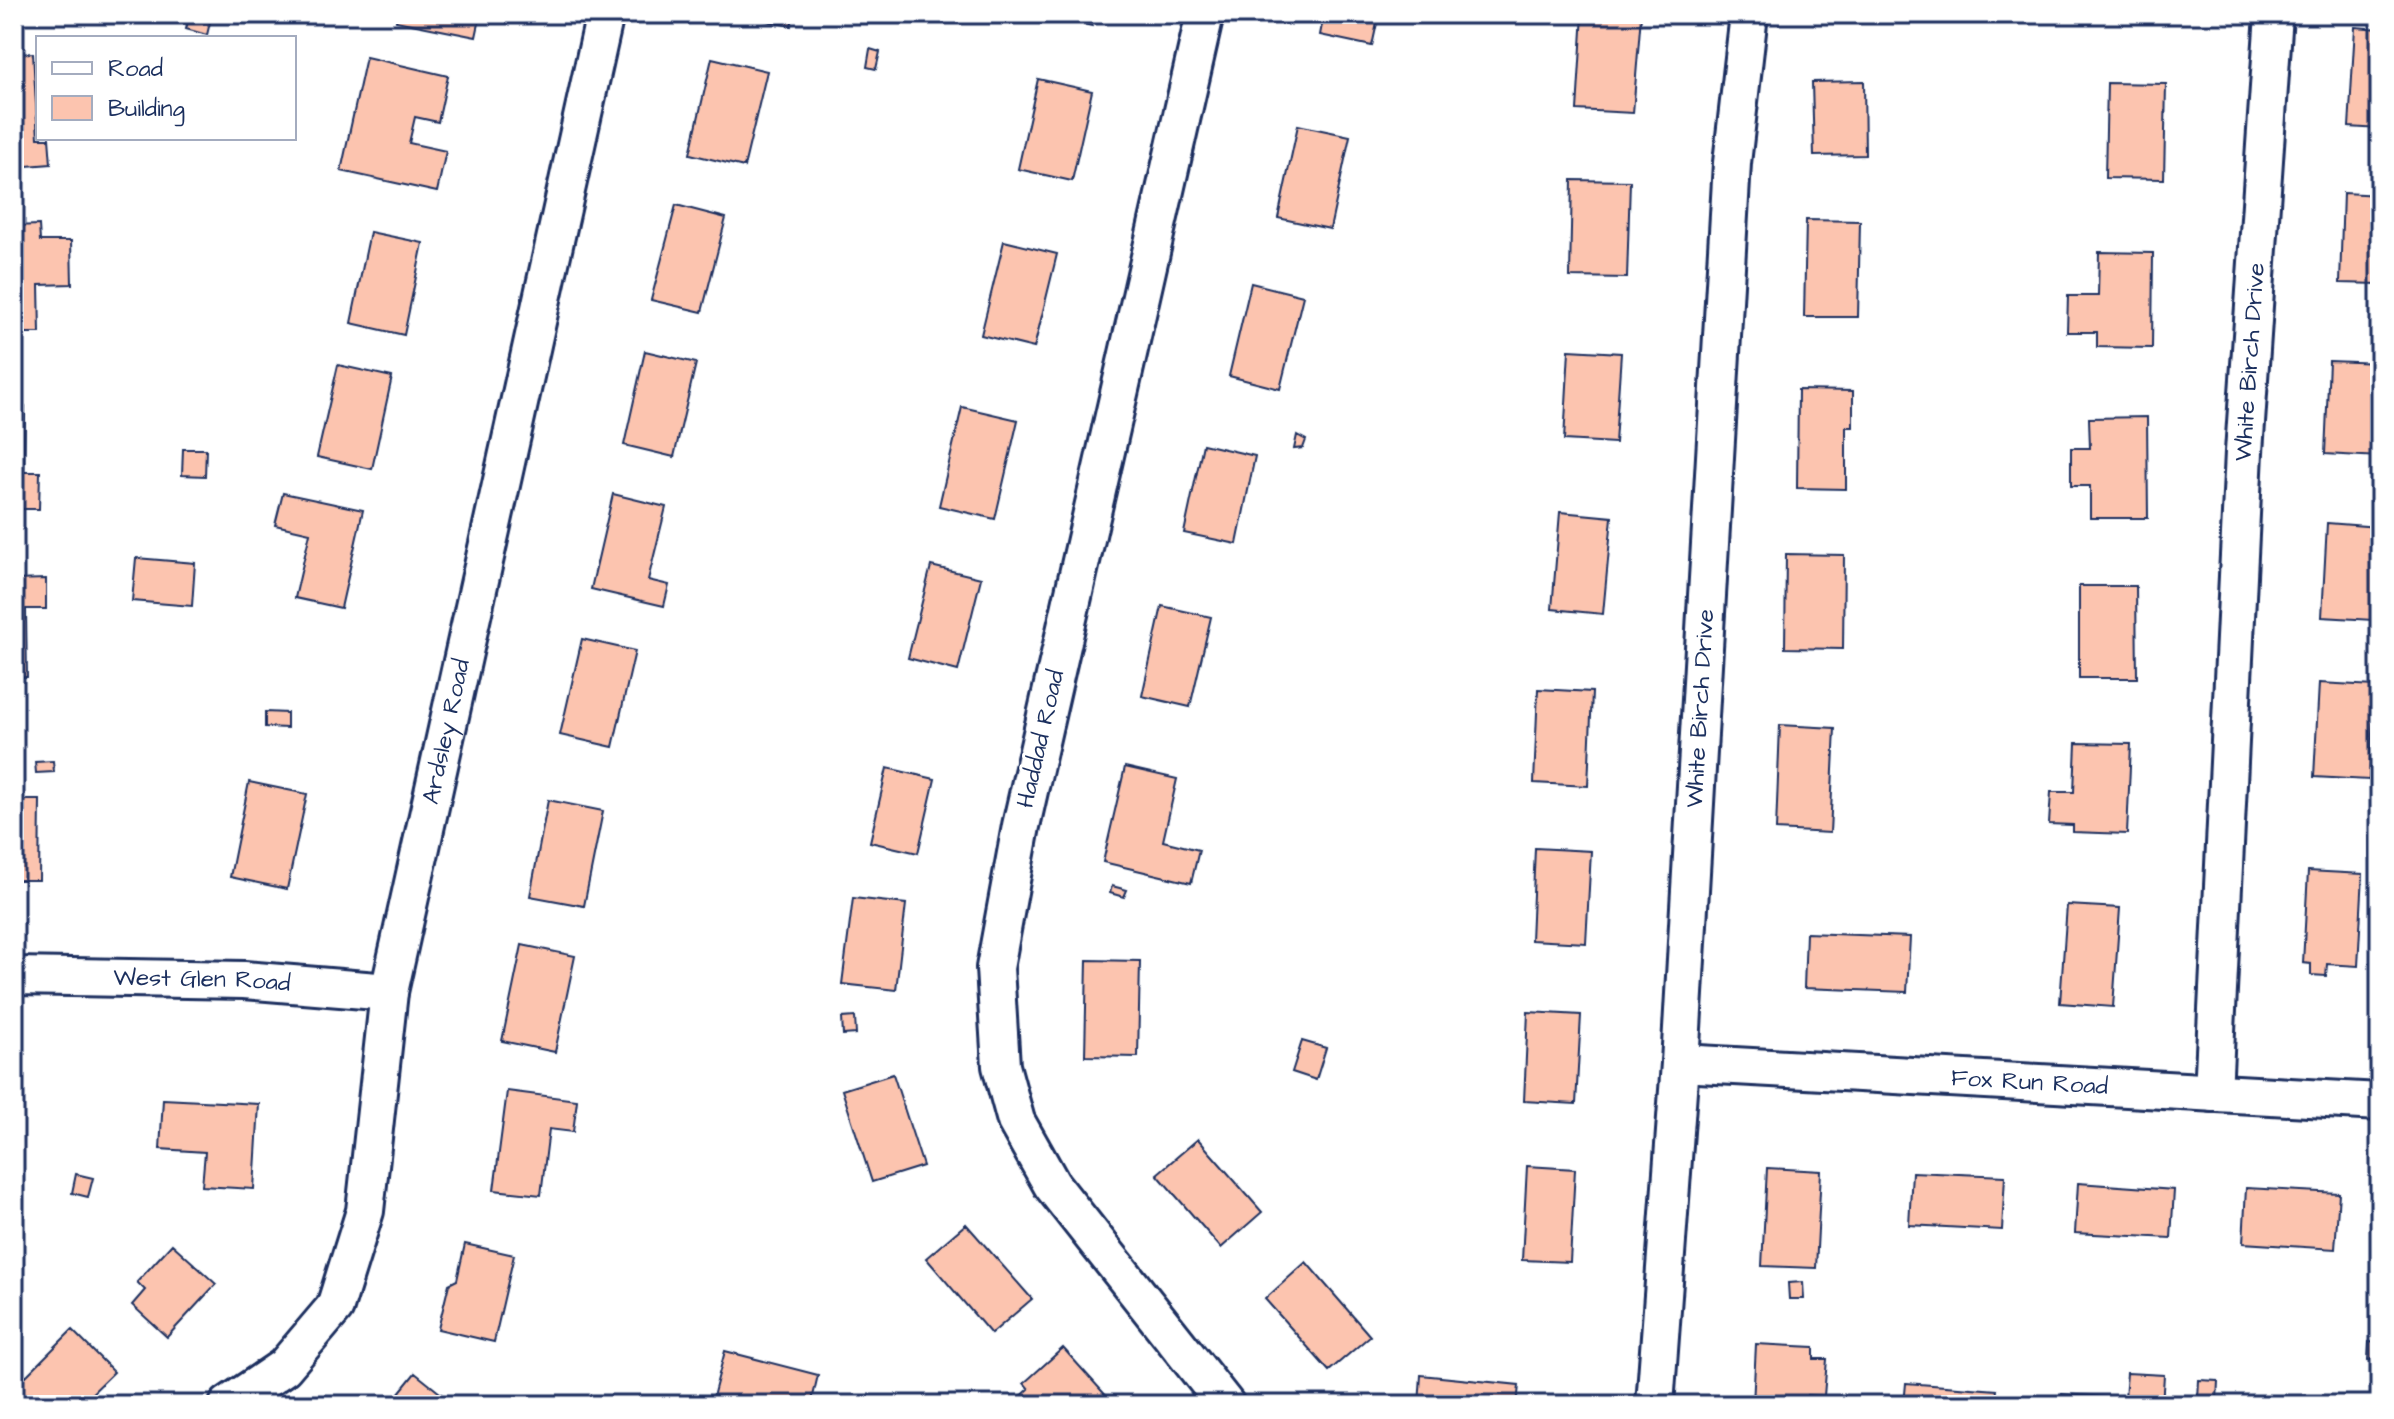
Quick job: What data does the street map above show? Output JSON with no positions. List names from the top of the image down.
{
  "streets": {
    "street": [
      "White Birch Drive",
      "Ardsley Road",
      "Haddad Road",
      "West Glen Road",
      "Fox Run Road"
    ]
  },
  "crossings": [
    ["White Birch Drive", "Fox Run Road"],
    ["Ardsley Road", "West Glen Road"]
  ],
  "legend": ["Road", "Building"]
}
